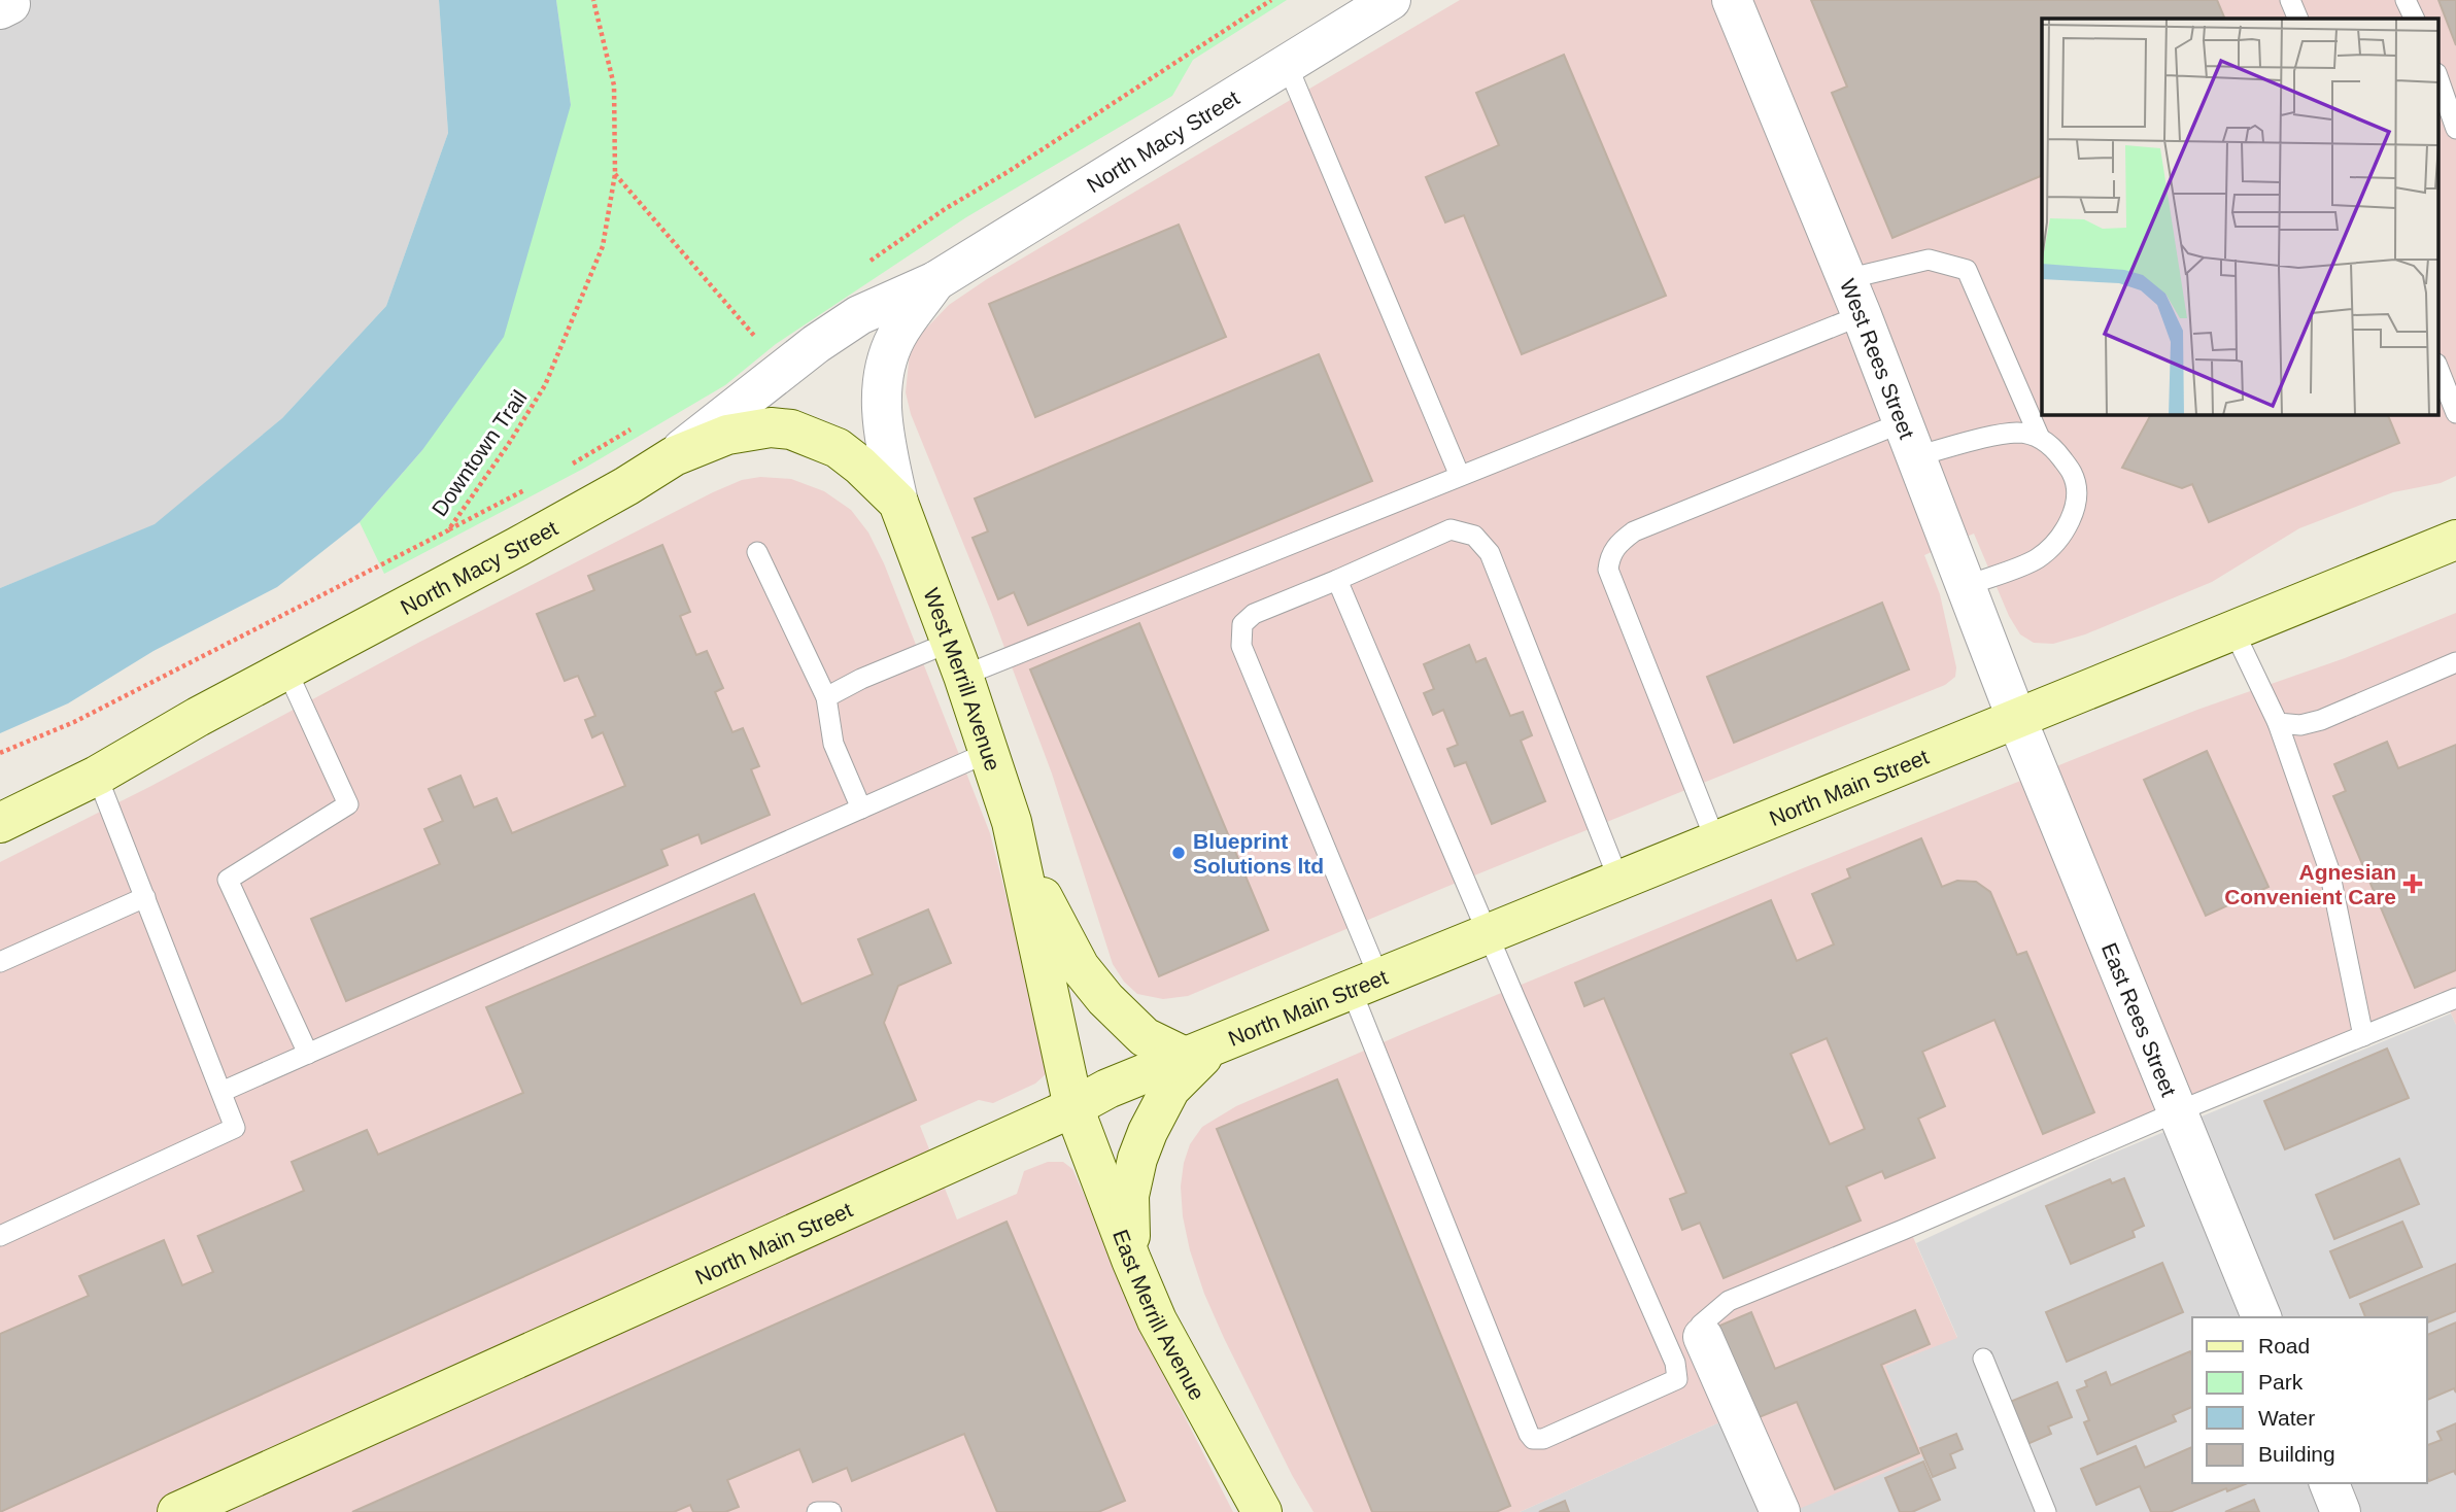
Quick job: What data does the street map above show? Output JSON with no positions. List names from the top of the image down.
{
  "streets": {
    "main road": [
      "North Macy Street",
      "West Merrill Avenue",
      "North Main Street",
      "East Merrill Avenue"
    ],
    "street": ["West Rees Street", "East Rees Street"],
    "path": ["Downtown Trail"]
  },
  "crossings": [
    ["North Macy Street", "West Merrill Avenue"],
    ["West Rees Street", "North Main Street"],
    ["West Rees Street", "East Rees Street"],
    ["West Merrill Avenue", "North Main Street"],
    ["West Merrill Avenue", "East Merrill Avenue"],
    ["North Main Street", "East Rees Street"],
    ["North Main Street", "East Merrill Avenue"]
  ],
  "places": {
    "other": ["Blueprint Solutions ltd"],
    "health": ["Agnesian Convenient Care"]
  },
  "legend": [
    "Road",
    "Park",
    "Water",
    "Building"
  ]
}
